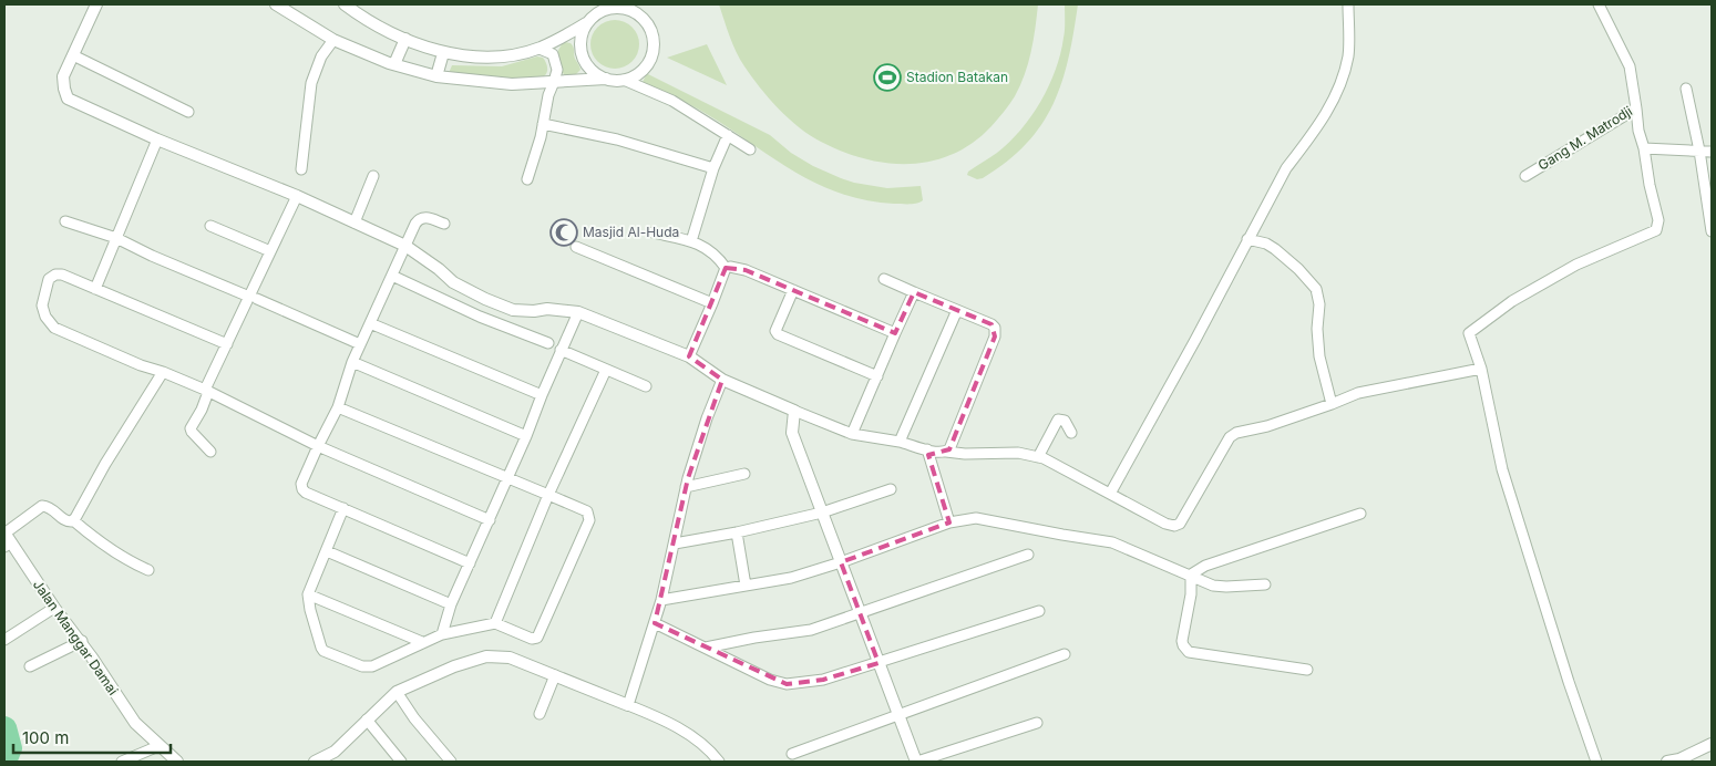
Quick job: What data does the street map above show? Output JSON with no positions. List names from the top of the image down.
{
  "streets": {
    "street": ["Gang M. Matrodji", "Jalan Manggar Damai"]
  },
  "places": {
    "sports": ["Stadion Batakan"],
    "mosque": ["Masjid Al-Huda"]
  },
  "scale_bar": "100 m"
}
